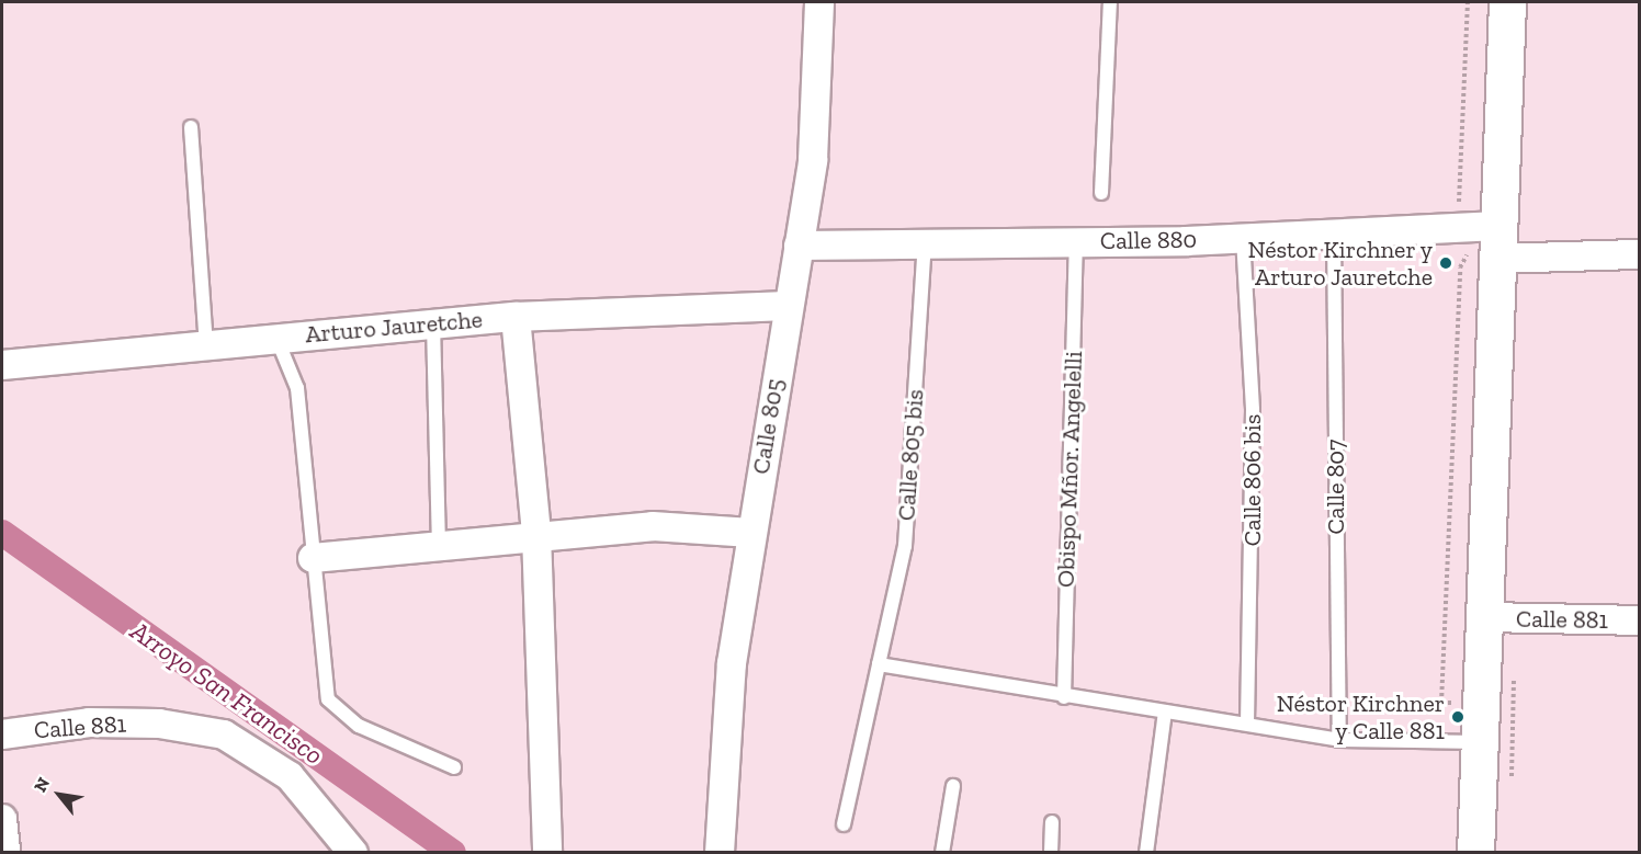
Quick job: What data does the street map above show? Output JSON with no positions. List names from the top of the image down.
{
  "streets": {
    "street": [
      "Calle 880",
      "Arturo Jauretche",
      "Calle 805",
      "Calle 881"
    ],
    "lane": [
      "Calle 805 bis",
      "Obispo Mñor. Angelelli",
      "Calle 806 bis",
      "Calle 807"
    ]
  },
  "crossings": [
    ["Calle 880", "Calle 805"],
    ["Calle 880", "Calle 805 bis"],
    ["Calle 880", "Obispo Mñor. Angelelli"],
    ["Calle 880", "Calle 806 bis"],
    ["Calle 880", "Calle 807"],
    ["Arturo Jauretche", "Calle 805"]
  ],
  "water": ["Arroyo San Francisco"],
  "places": ["Néstor Kirchner y Arturo Jauretche", "Néstor Kirchner y Calle 881"],
  "north": "top left"
}
